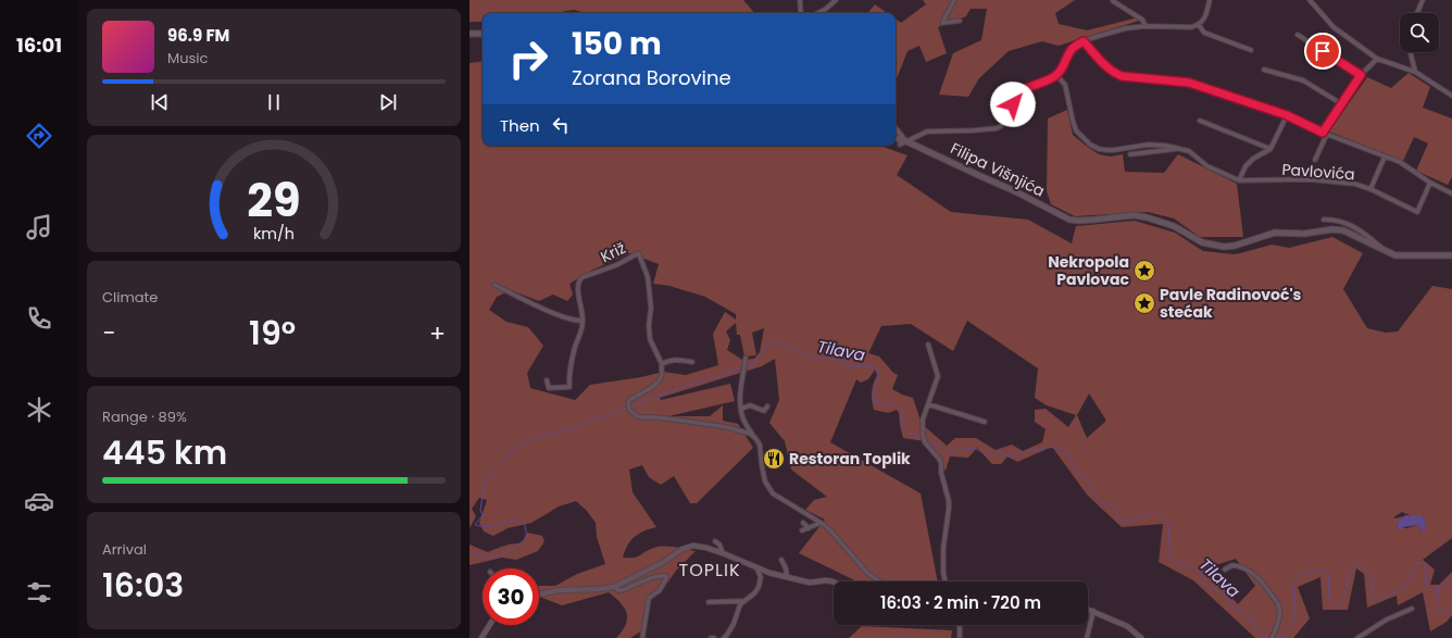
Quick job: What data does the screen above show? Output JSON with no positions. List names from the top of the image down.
{
  "streets": {
    "main road": ["Filipa Višnjića"],
    "street": ["Pavlovića", "Križ"]
  },
  "crossings": [
    ["Filipa Višnjića", "Pavlovića"]
  ],
  "districts": ["TOPLIK"],
  "water": ["Tilava"],
  "places": {
    "place": ["Nekropola Pavlovac", "Pavle Radinovoć's stećak"],
    "restaurant": ["Restoran Toplik"]
  },
  "page": {
    "tabs": "16:01",
    "turn": ["150 m", "Zorana Borovine"],
    "song": ["96.9 FM", "Music"],
    "then": "Then",
    "tile": [
      "Climate",
      ["Range · 89%", "445 km"],
      ["Arrival", "16:03"]
    ],
    "heat": ["−", "19°", "+"],
    "limit": "30",
    "trip": "16:03 · 2 min · 720 m",
    "gauge": ["29", "km/h"]
  }
}
